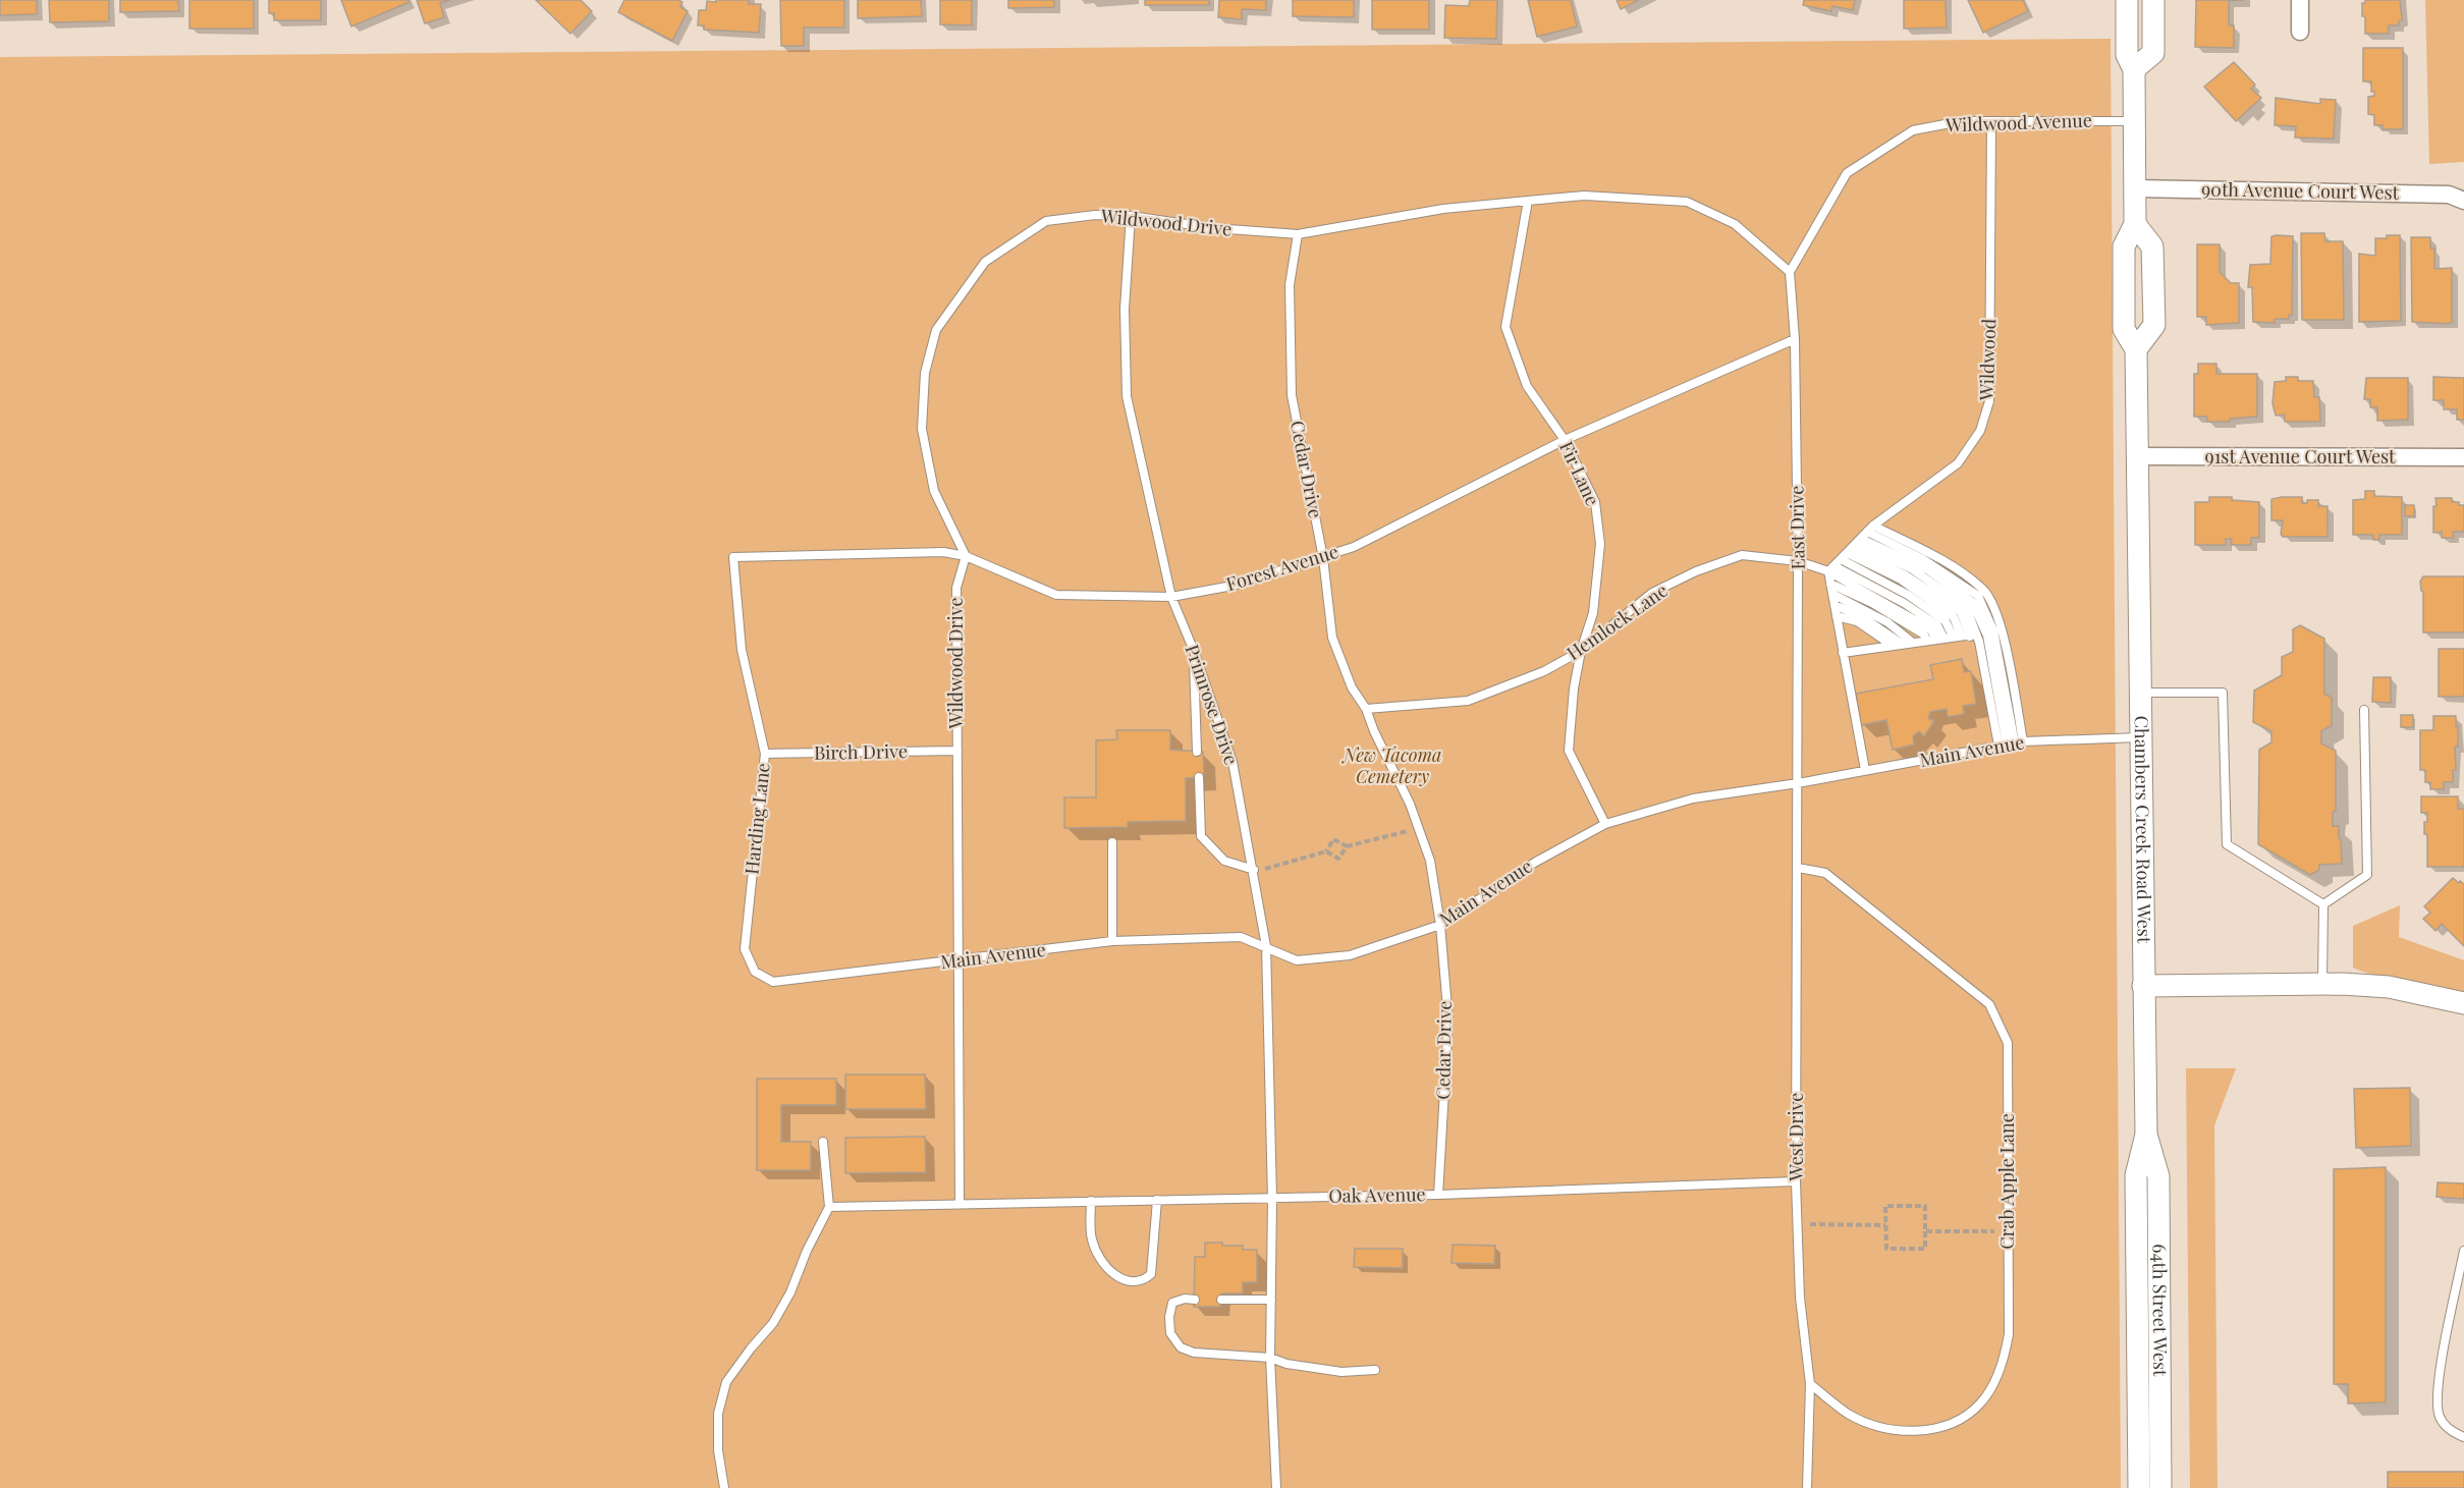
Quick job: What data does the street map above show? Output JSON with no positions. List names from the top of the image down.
{
  "streets": {
    "street": [
      "90th Avenue Court West",
      "91st Avenue Court West",
      "Chambers Creek Road West",
      "64th Street West"
    ],
    "lane": [
      "Wildwood Avenue",
      "Wildwood Drive",
      "Wildwood",
      "Cedar Drive",
      "Fir Lane",
      "East Drive",
      "Forest Avenue",
      "Hemlock Lane",
      "Primrose Drive",
      "Main Avenue",
      "Birch Drive",
      "Harding Lane",
      "West Drive",
      "Crab Apple Lane",
      "Oak Avenue"
    ]
  },
  "crossings": [
    ["Wildwood Avenue", "Wildwood Drive"],
    ["Wildwood Avenue", "Wildwood"],
    ["Wildwood Avenue", "East Drive"],
    ["Wildwood Avenue", "Chambers Creek Road West"],
    ["90th Avenue Court West", "Chambers Creek Road West"],
    ["Wildwood Drive", "Cedar Drive"],
    ["Wildwood Drive", "Fir Lane"],
    ["Wildwood Drive", "East Drive"],
    ["Wildwood Drive", "Forest Avenue"],
    ["Wildwood Drive", "Primrose Drive"],
    ["Wildwood Drive", "Main Avenue"],
    ["Wildwood Drive", "Birch Drive"],
    ["Wildwood Drive", "Oak Avenue"],
    ["91st Avenue Court West", "Chambers Creek Road West"],
    ["Cedar Drive", "Forest Avenue"],
    ["Cedar Drive", "Hemlock Lane"],
    ["Cedar Drive", "Main Avenue"],
    ["Cedar Drive", "Oak Avenue"],
    ["Fir Lane", "Forest Avenue"],
    ["Fir Lane", "Hemlock Lane"],
    ["Fir Lane", "Main Avenue"],
    ["East Drive", "Forest Avenue"],
    ["East Drive", "Hemlock Lane"],
    ["East Drive", "Main Avenue"],
    ["East Drive", "West Drive"],
    ["Forest Avenue", "Primrose Drive"],
    ["Forest Avenue", "Harding Lane"],
    ["Primrose Drive", "Main Avenue"],
    ["Primrose Drive", "Oak Avenue"],
    ["Main Avenue", "Harding Lane"],
    ["Main Avenue", "Chambers Creek Road West"],
    ["Main Avenue", "West Drive"],
    ["Birch Drive", "Harding Lane"],
    ["Chambers Creek Road West", "64th Street West"],
    ["West Drive", "Crab Apple Lane"],
    ["West Drive", "Oak Avenue"]
  ],
  "parks": ["New Tacoma Cemetery"]
}
